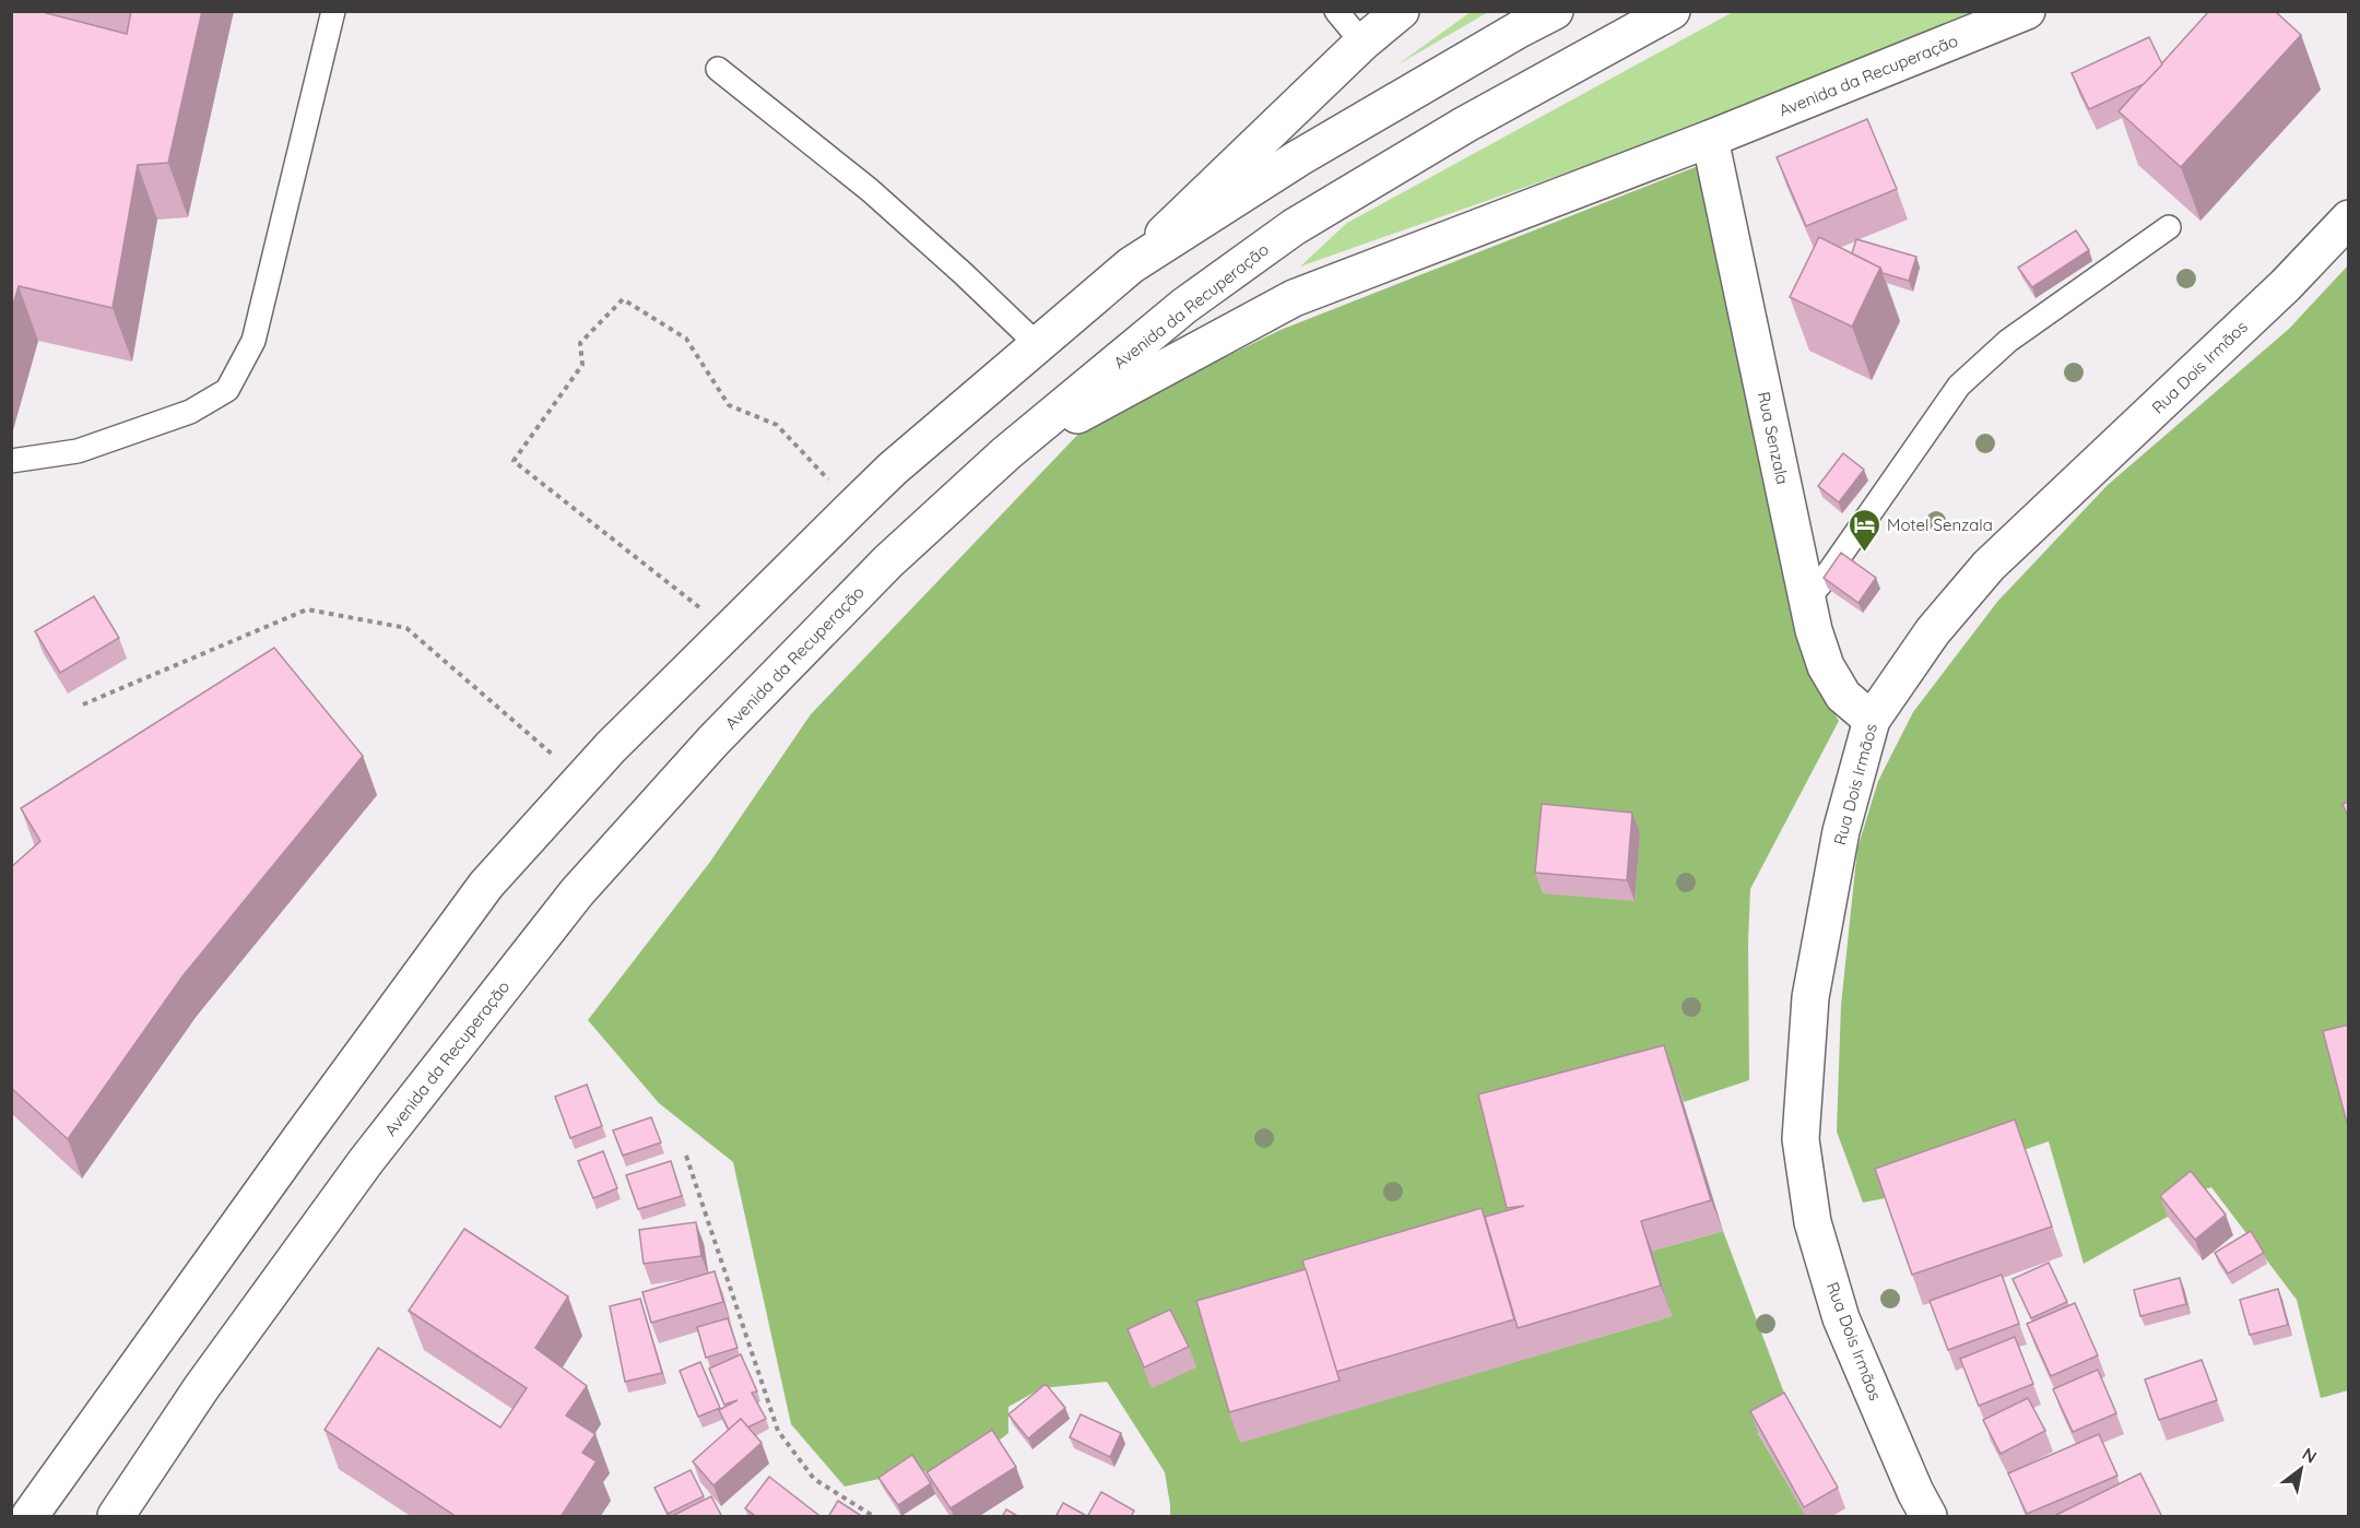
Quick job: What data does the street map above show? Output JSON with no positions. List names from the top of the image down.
{
  "streets": {
    "main road": ["Avenida da Recuperação", "Rua Dois Irmãos", "Rua Senzala"]
  },
  "crossings": [
    ["Avenida da Recuperação", "Rua Senzala"],
    ["Rua Dois Irmãos", "Rua Senzala"]
  ],
  "places": {
    "hotel": ["Motel Senzala"]
  },
  "north": "top right"
}
